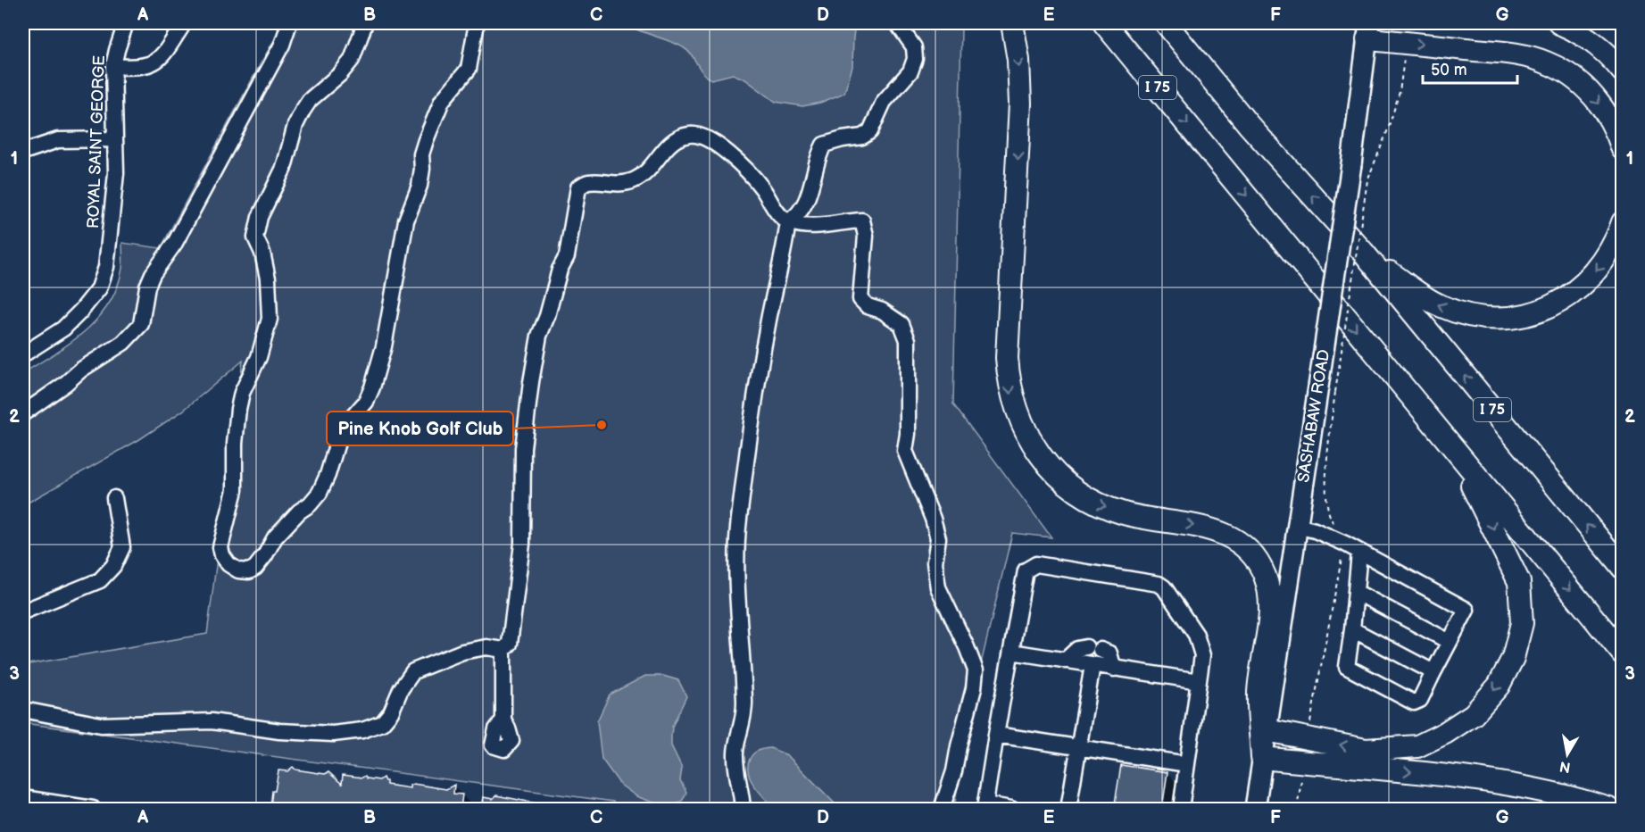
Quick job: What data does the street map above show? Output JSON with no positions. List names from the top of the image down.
{
  "streets": {
    "highway": ["I 75"],
    "main road": ["SASHABAW ROAD"],
    "street": ["ROYAL SAINT GEORGE"]
  },
  "places": ["Pine Knob Golf Club"],
  "scale_bar": "50 m",
  "north": "bottom",
  "grid": {
    "columns": [
      "A",
      "B",
      "C",
      "D",
      "E",
      "F",
      "G"
    ],
    "rows": ["1", "2", "3"]
  }
}
